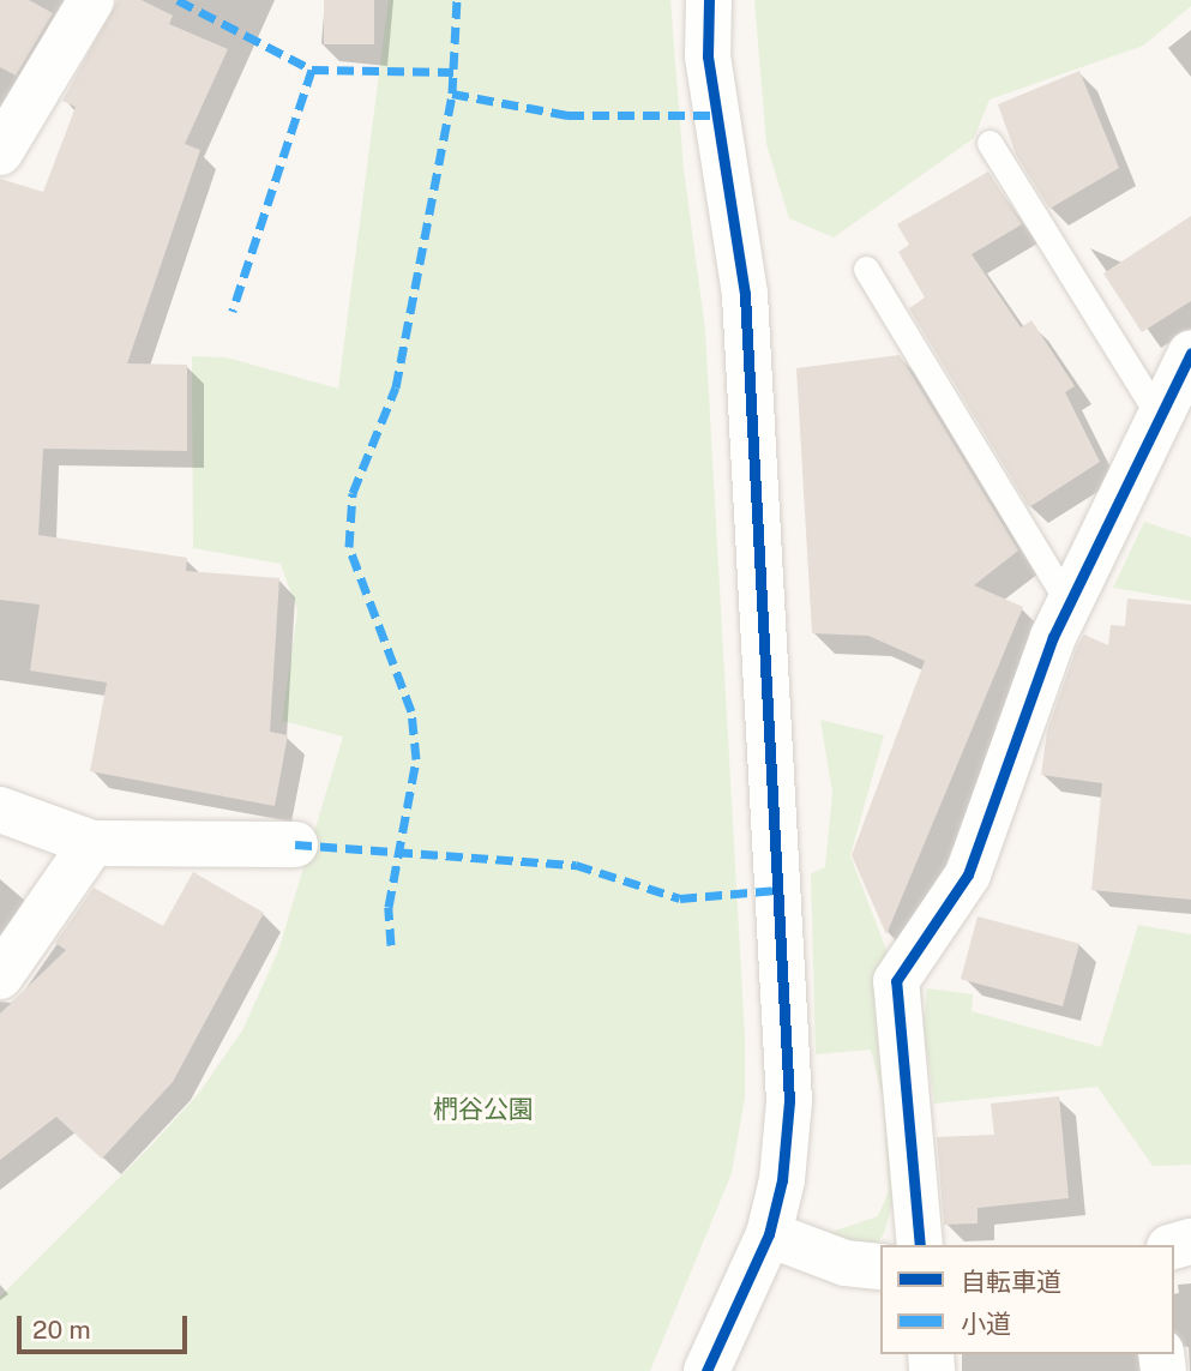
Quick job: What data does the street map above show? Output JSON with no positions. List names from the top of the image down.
{
  "parks": ["椚谷公園"],
  "legend": ["自転車道", "小道"],
  "scale_bar": "20 m"
}
